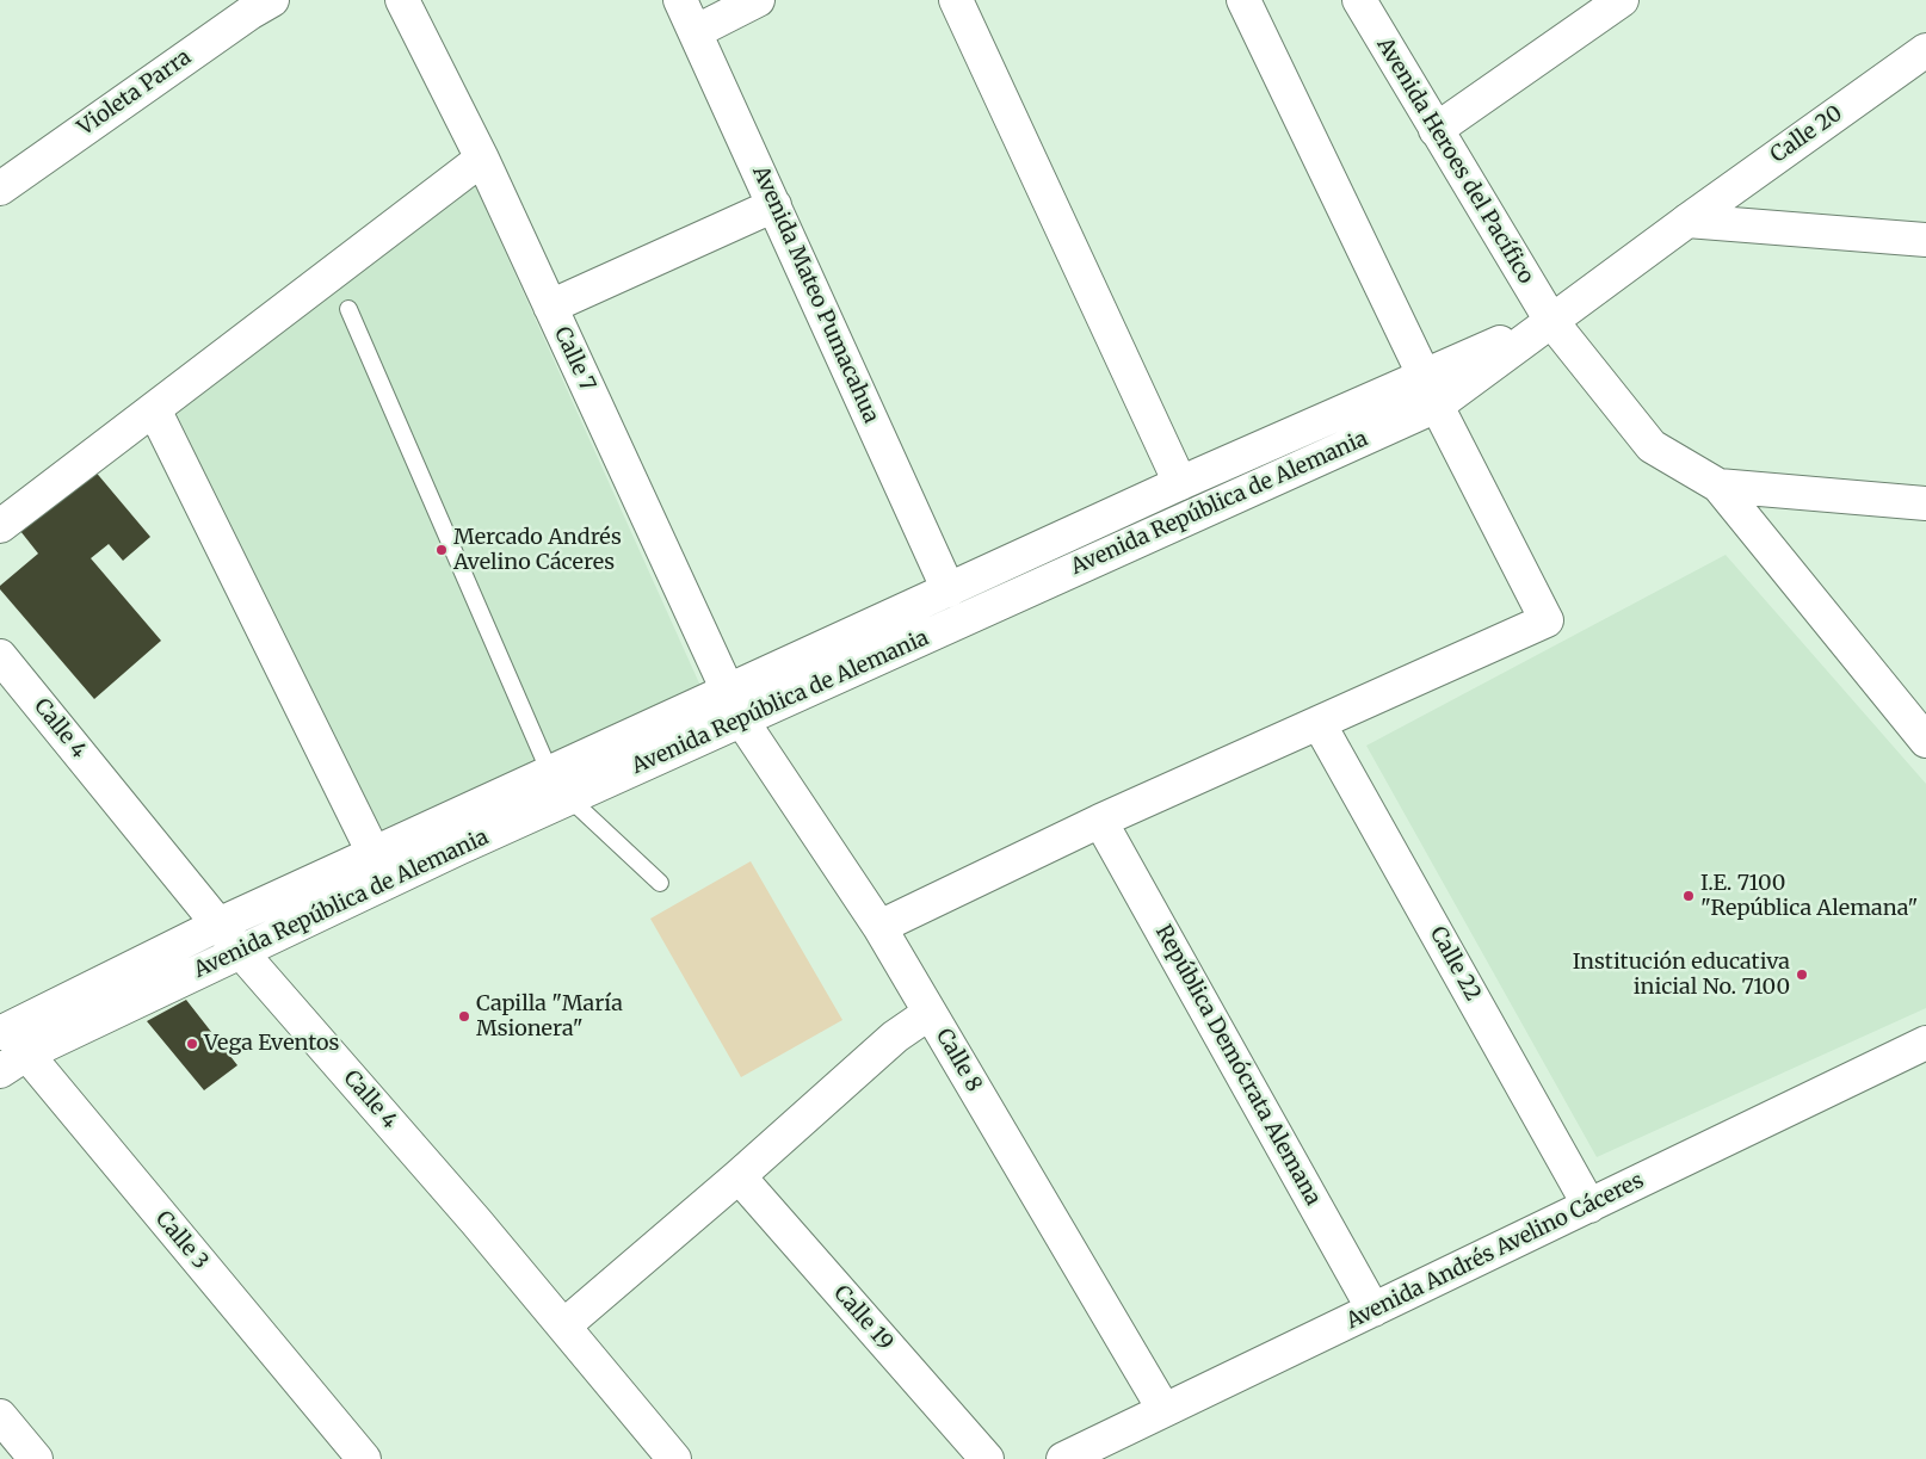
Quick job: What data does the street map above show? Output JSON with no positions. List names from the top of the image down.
{
  "streets": {
    "street": [
      "Violeta Parra",
      "Calle 20",
      "Avenida Heroes del Pacífico",
      "Avenida Mateo Pumacahua",
      "Calle 7",
      "Avenida República de Alemania",
      "Calle 4",
      "Calle 22",
      "Calle 8",
      "República Demócrata Alemana",
      "Calle 3",
      "Avenida Andrés Avelino Cáceres",
      "Calle 19"
    ]
  },
  "crossings": [
    ["Calle 20", "Avenida República de Alemania"],
    ["Avenida Heroes del Pacífico", "Avenida República de Alemania"],
    ["Avenida Mateo Pumacahua", "Avenida República de Alemania"],
    ["Calle 7", "Avenida República de Alemania"],
    ["Calle 7", "Calle 8"],
    ["Avenida República de Alemania", "Calle 4"],
    ["Avenida República de Alemania", "Calle 8"],
    ["Avenida República de Alemania", "Calle 3"],
    ["Calle 22", "Avenida Andrés Avelino Cáceres"],
    ["Calle 8", "Avenida Andrés Avelino Cáceres"],
    ["República Demócrata Alemana", "Avenida Andrés Avelino Cáceres"]
  ],
  "places": [
    "Mercado Andrés Avelino Cáceres",
    "I.E. 7100 \"República Alemana\"",
    "Institución educativa inicial No. 7100",
    "Capilla \"María Msionera\"",
    "Vega Eventos"
  ]
}
